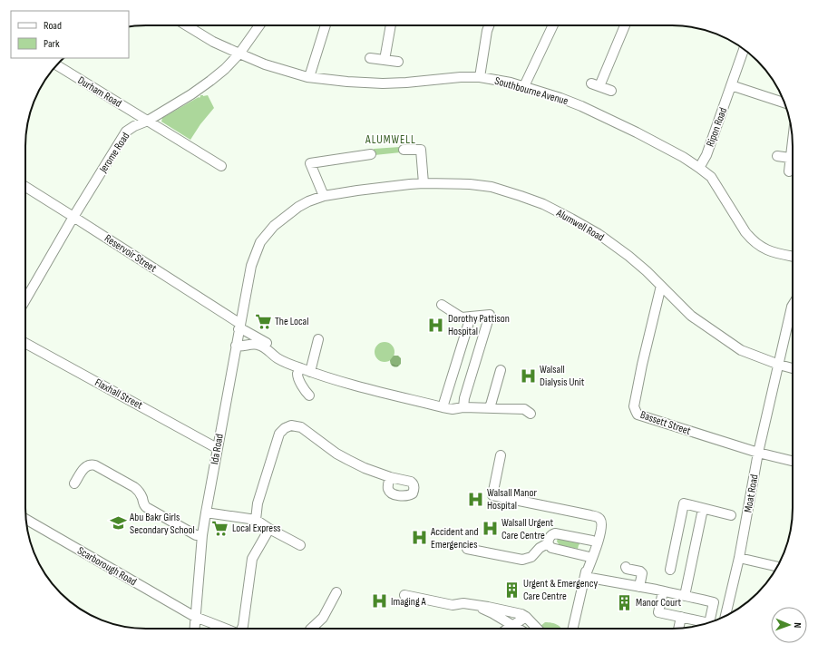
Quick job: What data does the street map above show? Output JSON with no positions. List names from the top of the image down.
{
  "streets": {
    "street": [
      "Southbourne Avenue",
      "Durham Road",
      "Ripon Road",
      "Jerome Road",
      "Alumwell Road",
      "Reservoir Street",
      "Flaxhall Street",
      "Bassett Street",
      "Ida Road",
      "Moat Road",
      "Scarborough Road"
    ]
  },
  "crossings": [
    ["Southbourne Avenue", "Ripon Road"],
    ["Southbourne Avenue", "Jerome Road"],
    ["Durham Road", "Jerome Road"],
    ["Jerome Road", "Reservoir Street"],
    ["Alumwell Road", "Bassett Street"],
    ["Alumwell Road", "Ida Road"],
    ["Alumwell Road", "Moat Road"],
    ["Reservoir Street", "Ida Road"],
    ["Flaxhall Street", "Ida Road"],
    ["Bassett Street", "Moat Road"],
    ["Ida Road", "Scarborough Road"]
  ],
  "districts": ["ALUMWELL"],
  "places": {
    "supermarket": ["The Local", "Local Express"],
    "hospital": [
      "Dorothy Pattison Hospital",
      "Walsall Dialysis Unit",
      "Walsall Manor Hospital",
      "Walsall Urgent Care Centre",
      "Accident and Emergencies",
      "Imaging A"
    ],
    "school or university": ["Abu Bakr Girls Secondary School"],
    "building": ["Urgent & Emergency Care Centre", "Manor Court"]
  },
  "legend": ["Road", "Park"],
  "north": "right"
}
